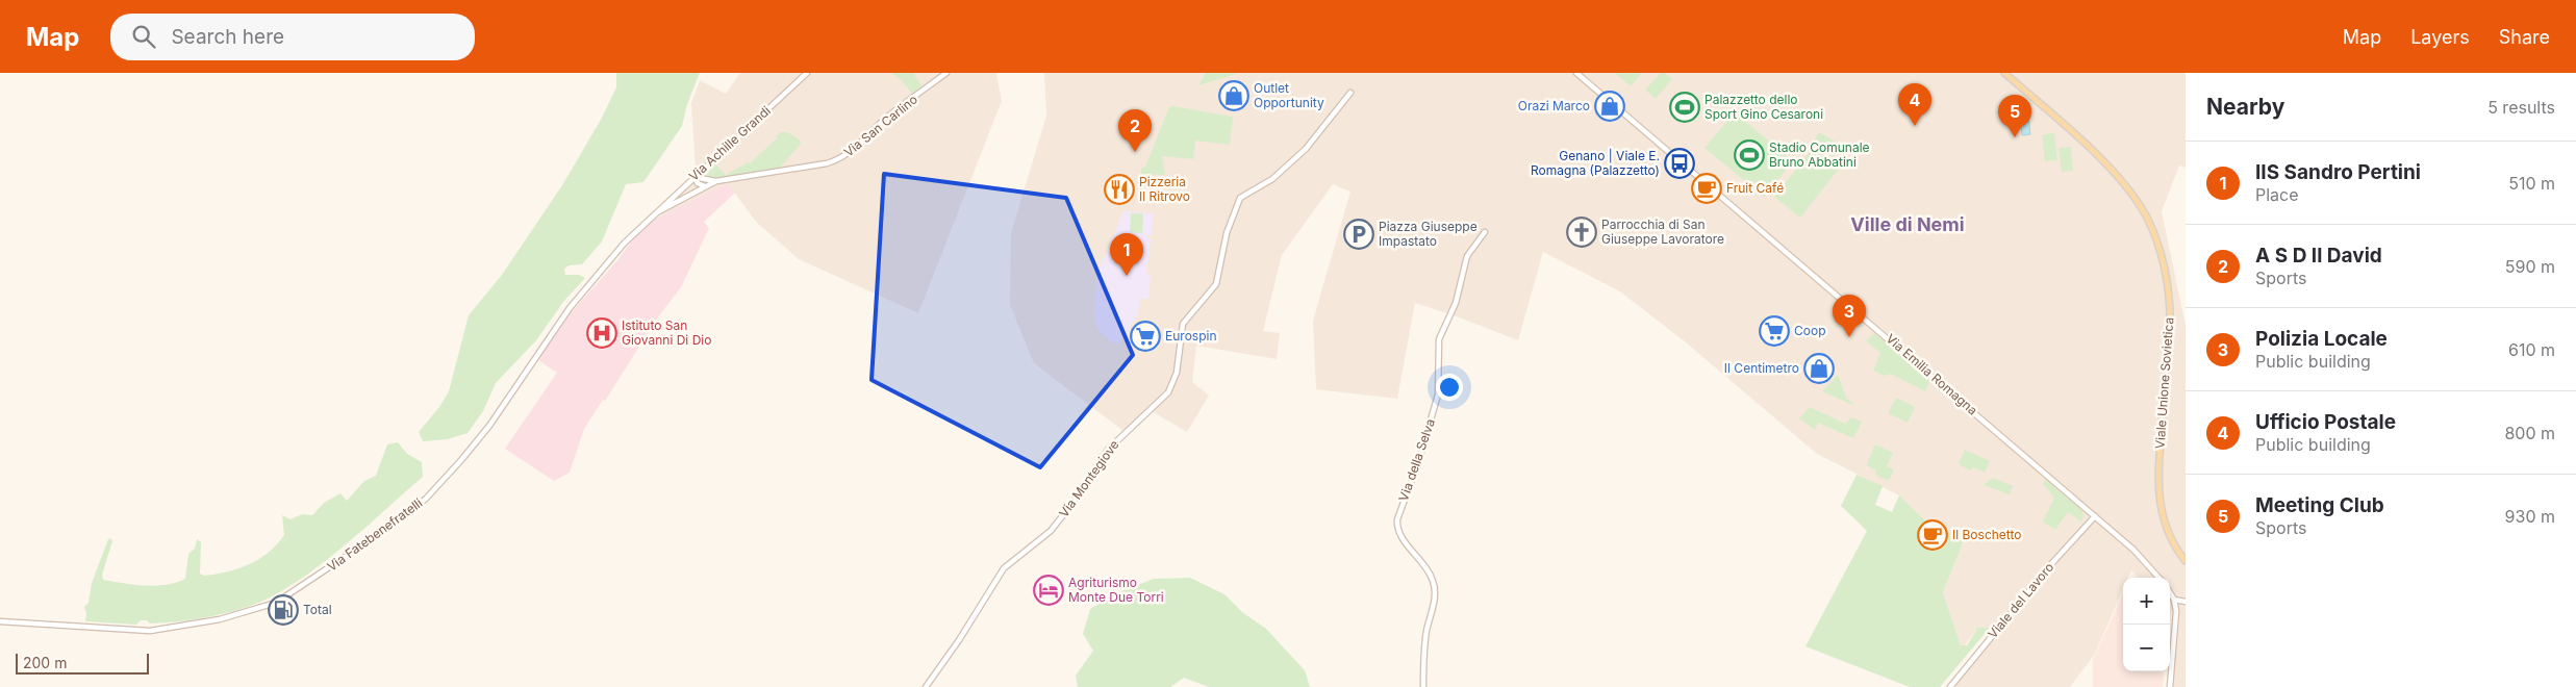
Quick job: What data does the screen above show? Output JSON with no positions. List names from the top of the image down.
{
  "streets": {
    "main road": ["Viale Unione Sovietica"],
    "street": [
      "Via San Carlino",
      "Via Achille Grandi",
      "Via Emilia Romagna",
      "Via della Selva",
      "Via Montegiove",
      "Via Fatebenefratelli",
      "Viale del Lavoro"
    ]
  },
  "crossings": [
    ["Via San Carlino", "Via Achille Grandi"],
    ["Via San Carlino", "Via Fatebenefratelli"],
    ["Via Achille Grandi", "Via Fatebenefratelli"],
    ["Via Emilia Romagna", "Viale del Lavoro"]
  ],
  "districts": ["Ville di Nemi"],
  "places": {
    "shop": ["Outlet Opportunity", "Orazi Marco", "Il Centimetro"],
    "sports": ["Palazzetto dello Sport Gino Cesaroni", "Stadio Comunale Bruno Abbatini"],
    "bus stop": ["Genano | Viale E. Romagna (Palazzetto)"],
    "cafe": ["Fruit Café", "Il Boschetto"],
    "restaurant": ["Pizzeria Il Ritrovo"],
    "church": ["Parrocchia di San Giuseppe Lavoratore"],
    "parking": ["Piazza Giuseppe Impastato"],
    "supermarket": ["Coop", "Eurospin"],
    "hospital": ["Istituto San Giovanni Di Dio"],
    "hotel": ["Agriturismo Monte Due Torri"],
    "fuel station": ["Total"]
  },
  "scale_bar": "200 m",
  "page": {
    "header": "Map",
    "search": "Search here",
    "nav": ["Map", "Layers", "Share"],
    "heading": ["Nearby", "5 results"],
    "pins": [
      "4",
      "5",
      "2",
      "1",
      "3"
    ],
    "list": [
      {
        "mark": "1",
        "name": "IIS Sandro Pertini",
        "note": "Place",
        "value": "510 m"
      },
      {
        "mark": "2",
        "name": "A S D Il David",
        "note": "Sports",
        "value": "590 m"
      },
      {
        "mark": "3",
        "name": "Polizia Locale",
        "note": "Public building",
        "value": "610 m"
      },
      {
        "mark": "4",
        "name": "Ufficio Postale",
        "note": "Public building",
        "value": "800 m"
      },
      {
        "mark": "5",
        "name": "Meeting Club",
        "note": "Sports",
        "value": "930 m"
      }
    ],
    "map_buttons": ["+", "−"],
    "scale": "200 m"
  }
}
